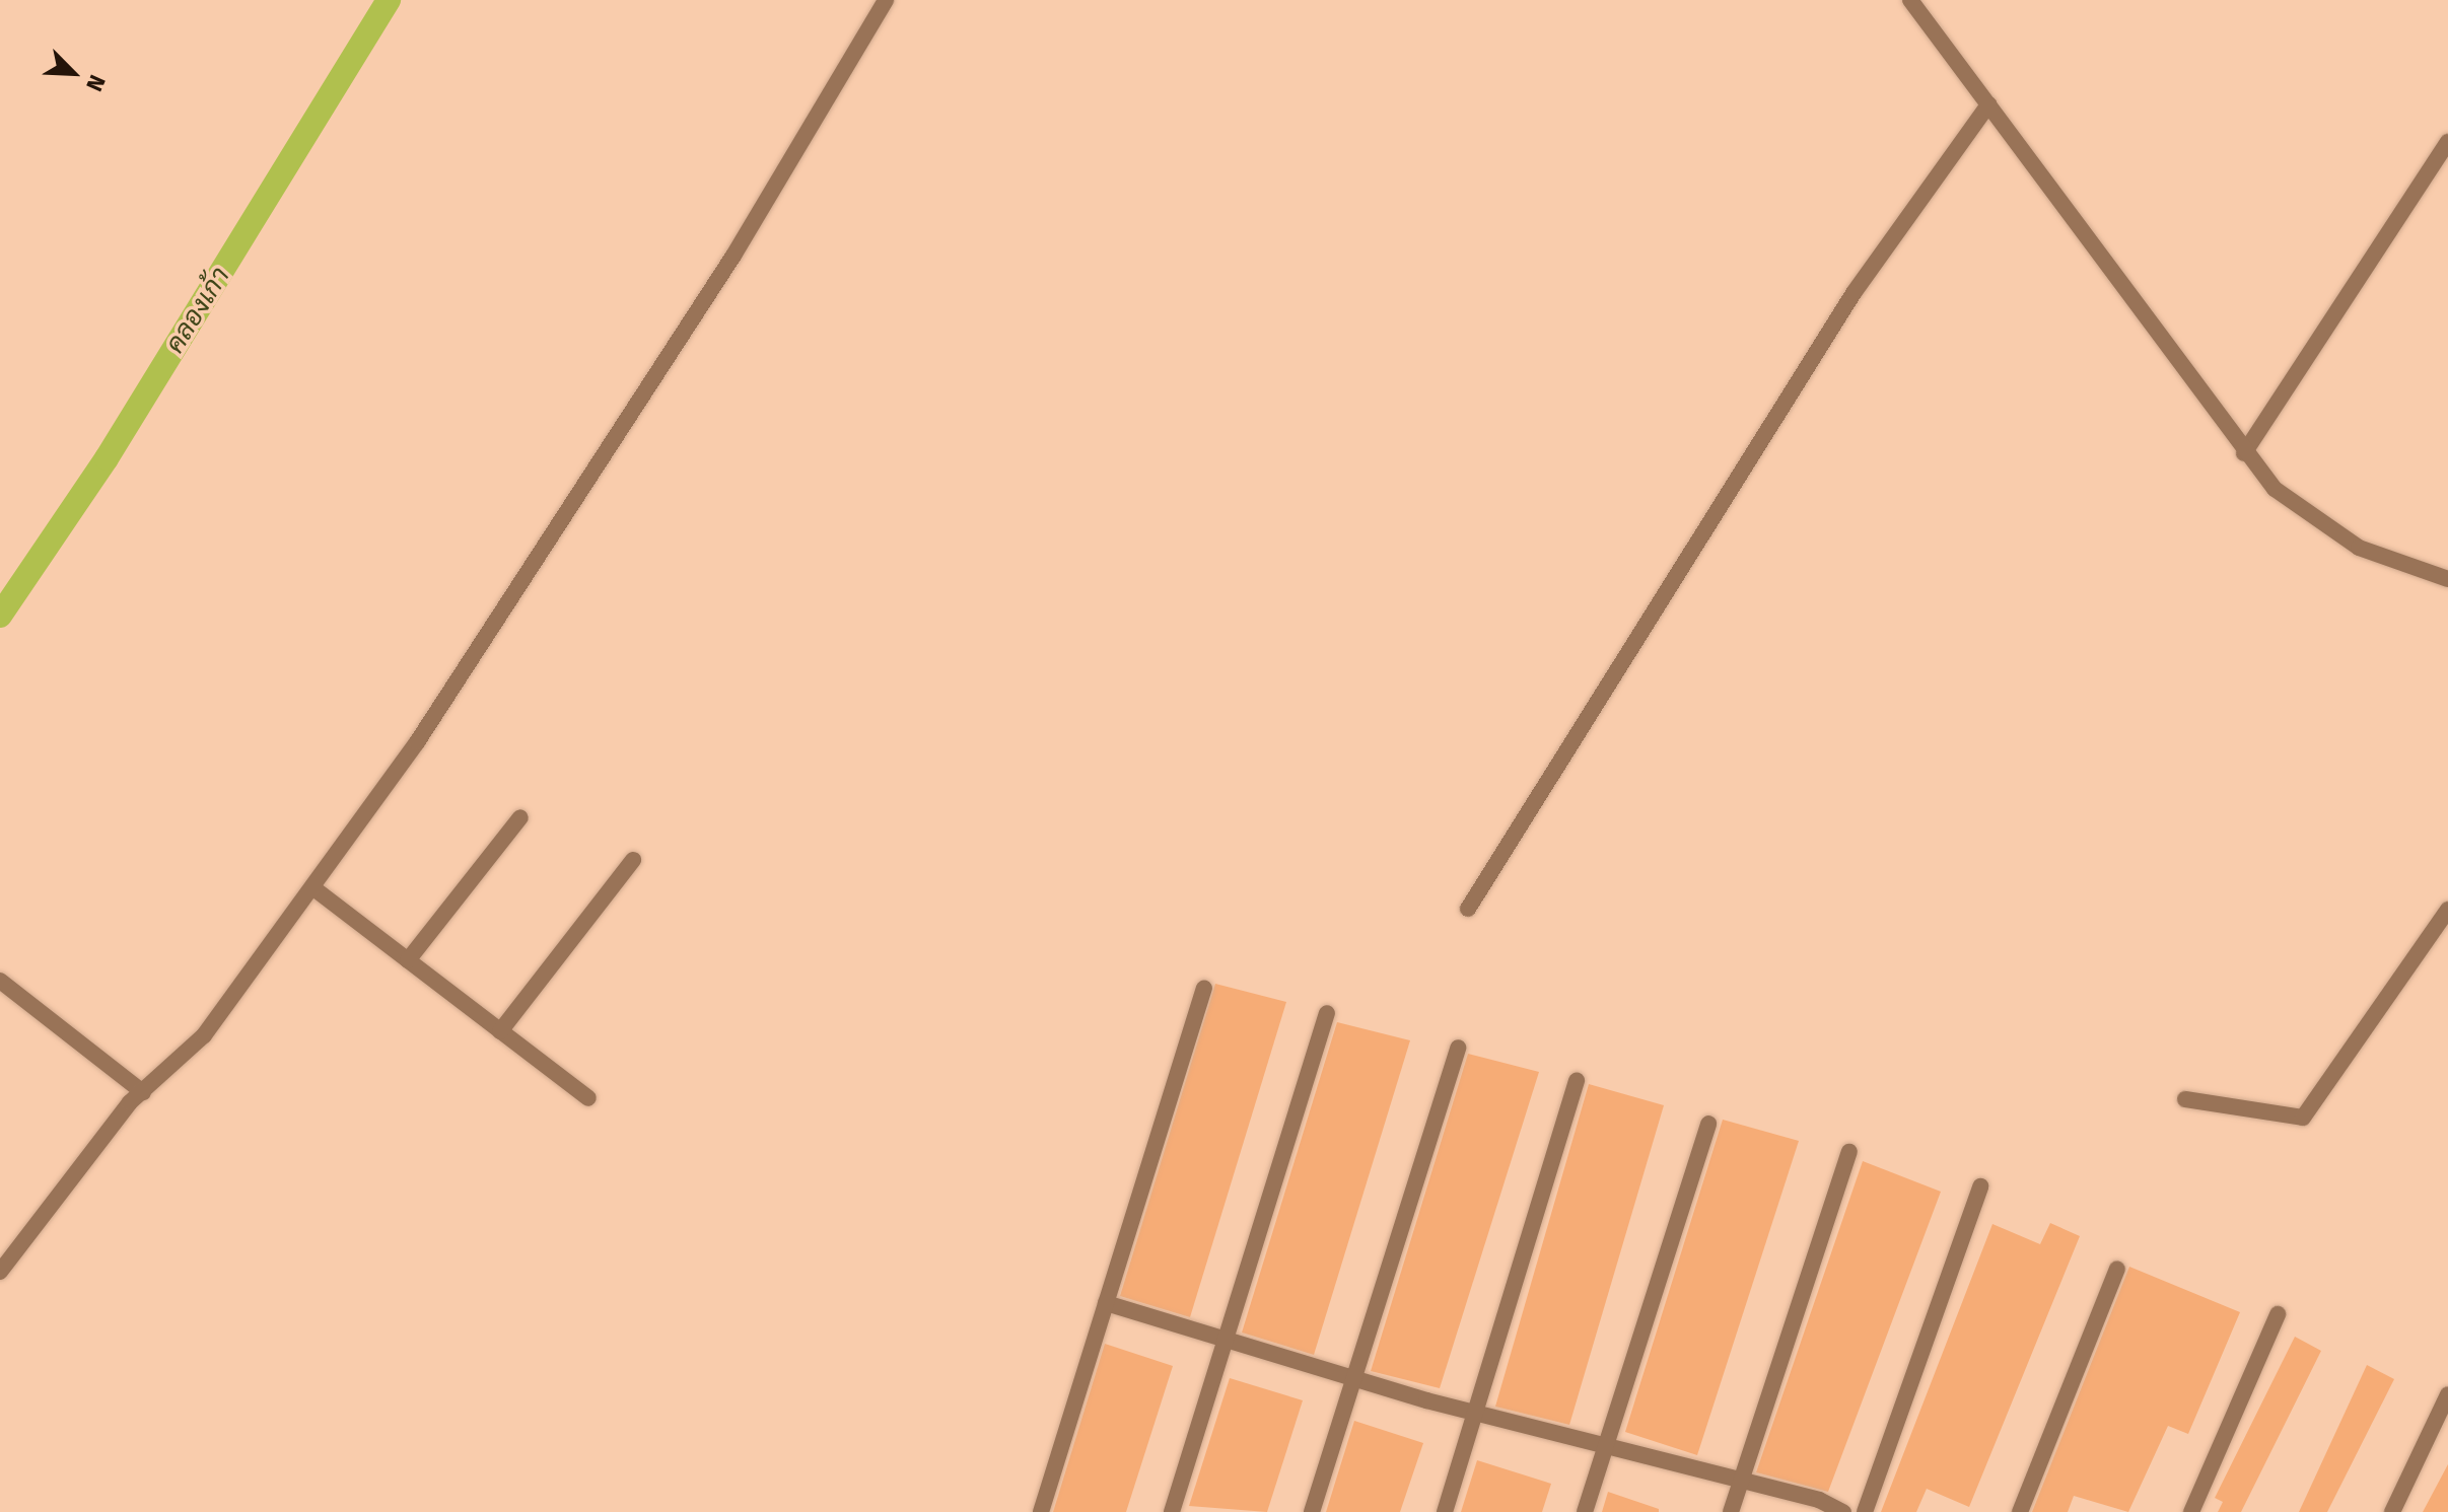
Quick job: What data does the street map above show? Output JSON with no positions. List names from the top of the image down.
{
  "water": ["คลองเก้า"],
  "north": "bottom right"
}
